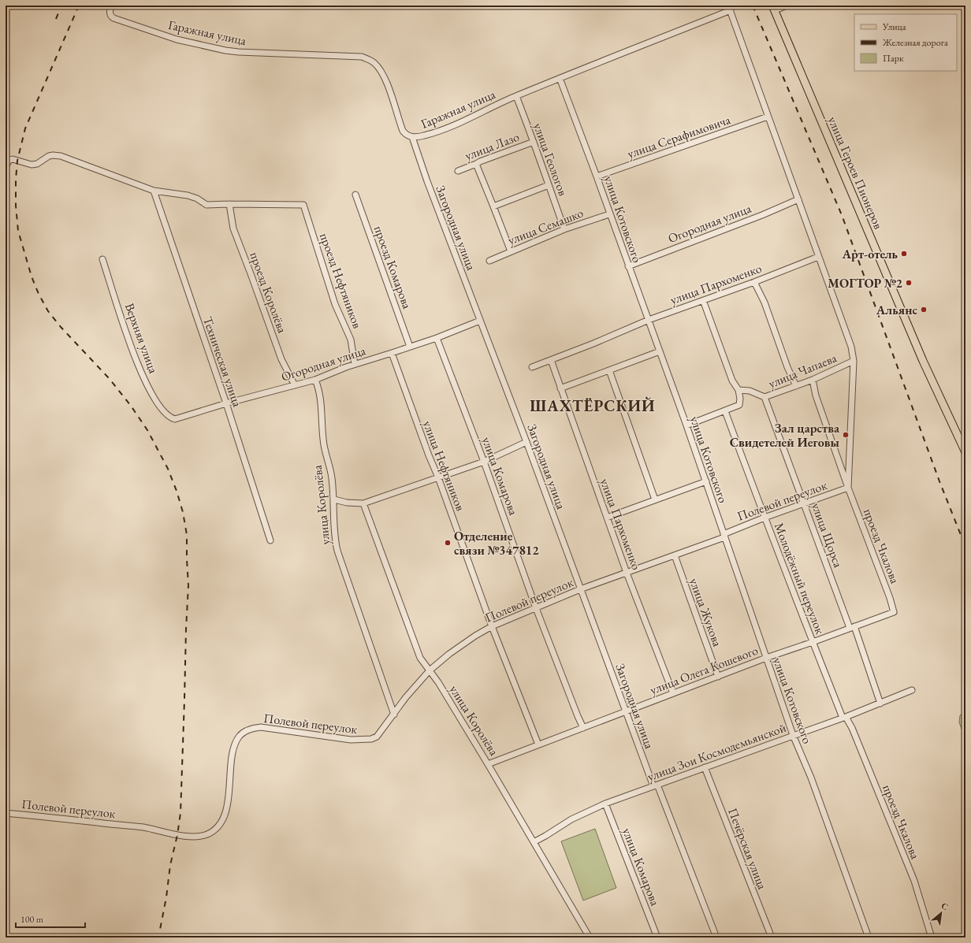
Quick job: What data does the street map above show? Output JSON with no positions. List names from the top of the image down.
{
  "streets": {
    "main road": ["улица Героев Пионеров"],
    "street": [
      "Гаражная улица",
      "улица Серафимовича",
      "улица Лазо",
      "улица Геологов",
      "улица Котовского",
      "Огородная улица",
      "улица Семашко",
      "Загородная улица",
      "проезд Комарова",
      "проезд Нефтяников",
      "улица Пархоменко",
      "проезд Королёва",
      "Верхняя улица",
      "Техническая улица",
      "улица Чапаева",
      "улица Нефтяников",
      "улица Комарова",
      "Полевой переулок",
      "улица Королёва",
      "улица Щорса",
      "проезд Чкалова",
      "Молодёжный переулок",
      "улица Жукова",
      "улица Олега Кошевого",
      "улица Зои Космодемьянской",
      "Печёрская улица"
    ]
  },
  "crossings": [
    ["Гаражная улица", "улица Геологов"],
    ["Гаражная улица", "улица Котовского"],
    ["Гаражная улица", "Загородная улица"],
    ["улица Серафимовича", "улица Котовского"],
    ["улица Лазо", "улица Геологов"],
    ["улица Геологов", "улица Семашко"],
    ["улица Котовского", "Огородная улица"],
    ["улица Котовского", "улица Семашко"],
    ["улица Котовского", "улица Пархоменко"],
    ["улица Котовского", "Полевой переулок"],
    ["улица Котовского", "улица Олега Кошевого"],
    ["улица Котовского", "улица Зои Космодемьянской"],
    ["Огородная улица", "Загородная улица"],
    ["Огородная улица", "проезд Комарова"],
    ["Огородная улица", "проезд Нефтяников"],
    ["Огородная улица", "проезд Королёва"],
    ["Огородная улица", "Верхняя улица"],
    ["Огородная улица", "Техническая улица"],
    ["Огородная улица", "улица Нефтяников"],
    ["Огородная улица", "улица Комарова"],
    ["Огородная улица", "улица Королёва"],
    ["Загородная улица", "Полевой переулок"],
    ["Загородная улица", "улица Олега Кошевого"],
    ["Загородная улица", "улица Зои Космодемьянской"],
    ["проезд Нефтяников", "проезд Королёва"],
    ["улица Пархоменко", "Полевой переулок"],
    ["улица Пархоменко", "улица Олега Кошевого"],
    ["улица Чапаева", "улица Щорса"],
    ["улица Чапаева", "проезд Чкалова"],
    ["улица Нефтяников", "Полевой переулок"],
    ["улица Нефтяников", "улица Олега Кошевого"],
    ["улица Комарова", "Полевой переулок"],
    ["улица Комарова", "улица Олега Кошевого"],
    ["улица Комарова", "улица Зои Космодемьянской"],
    ["Полевой переулок", "улица Королёва"],
    ["Полевой переулок", "улица Щорса"],
    ["Полевой переулок", "проезд Чкалова"],
    ["Полевой переулок", "Молодёжный переулок"],
    ["Полевой переулок", "улица Жукова"],
    ["улица Королёва", "улица Олега Кошевого"],
    ["улица Королёва", "улица Зои Космодемьянской"],
    ["улица Щорса", "улица Олега Кошевого"],
    ["улица Щорса", "улица Зои Космодемьянской"],
    ["проезд Чкалова", "Молодёжный переулок"],
    ["проезд Чкалова", "улица Олега Кошевого"],
    ["проезд Чкалова", "улица Зои Космодемьянской"],
    ["Молодёжный переулок", "улица Олега Кошевого"],
    ["Молодёжный переулок", "улица Зои Космодемьянской"],
    ["улица Жукова", "улица Олега Кошевого"],
    ["улица Зои Космодемьянской", "Печёрская улица"]
  ],
  "districts": ["ШАХТЁРСКИЙ"],
  "places": [
    "Арт-отель",
    "МОГТОР №2",
    "Альянс",
    "Зал царства Свидетелей Иеговы",
    "Отделение связи №347812"
  ],
  "legend": ["Улица", "Железная дорога", "Парк"],
  "scale_bar": "100 m",
  "north": "top right"
}
